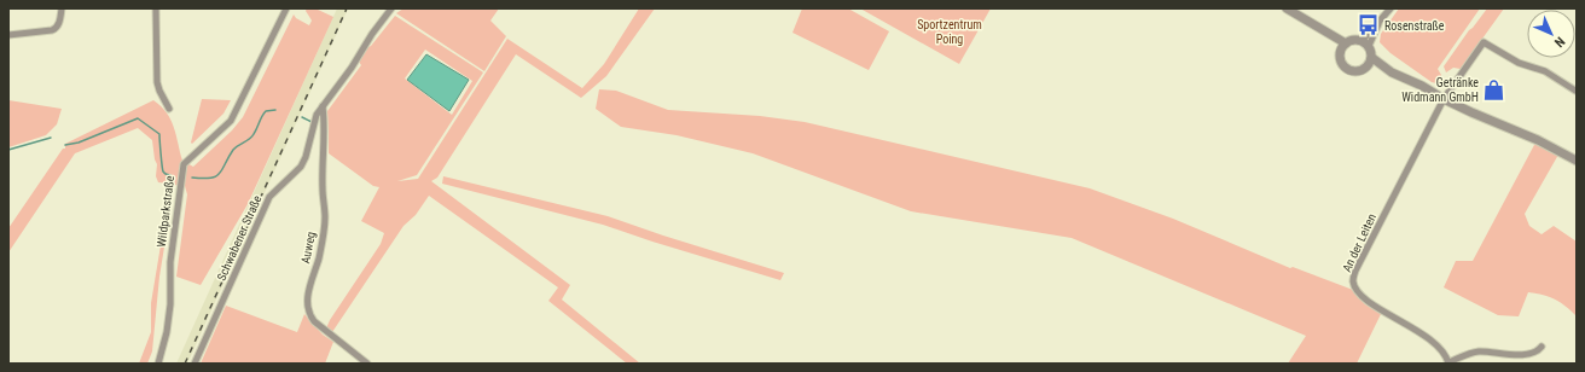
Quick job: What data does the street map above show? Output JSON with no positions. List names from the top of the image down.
{
  "streets": {
    "street": [
      "Wildparkstraße",
      "Schwabener Straße",
      "An der Leiten",
      "Auweg"
    ]
  },
  "crossings": [
    ["Schwabener Straße", "Auweg"]
  ],
  "parks": ["Sportzentrum Poing"],
  "places": {
    "bus stop": ["Rosenstraße"],
    "shop": ["Getränke Widmann GmbH"]
  },
  "north": "bottom right"
}
